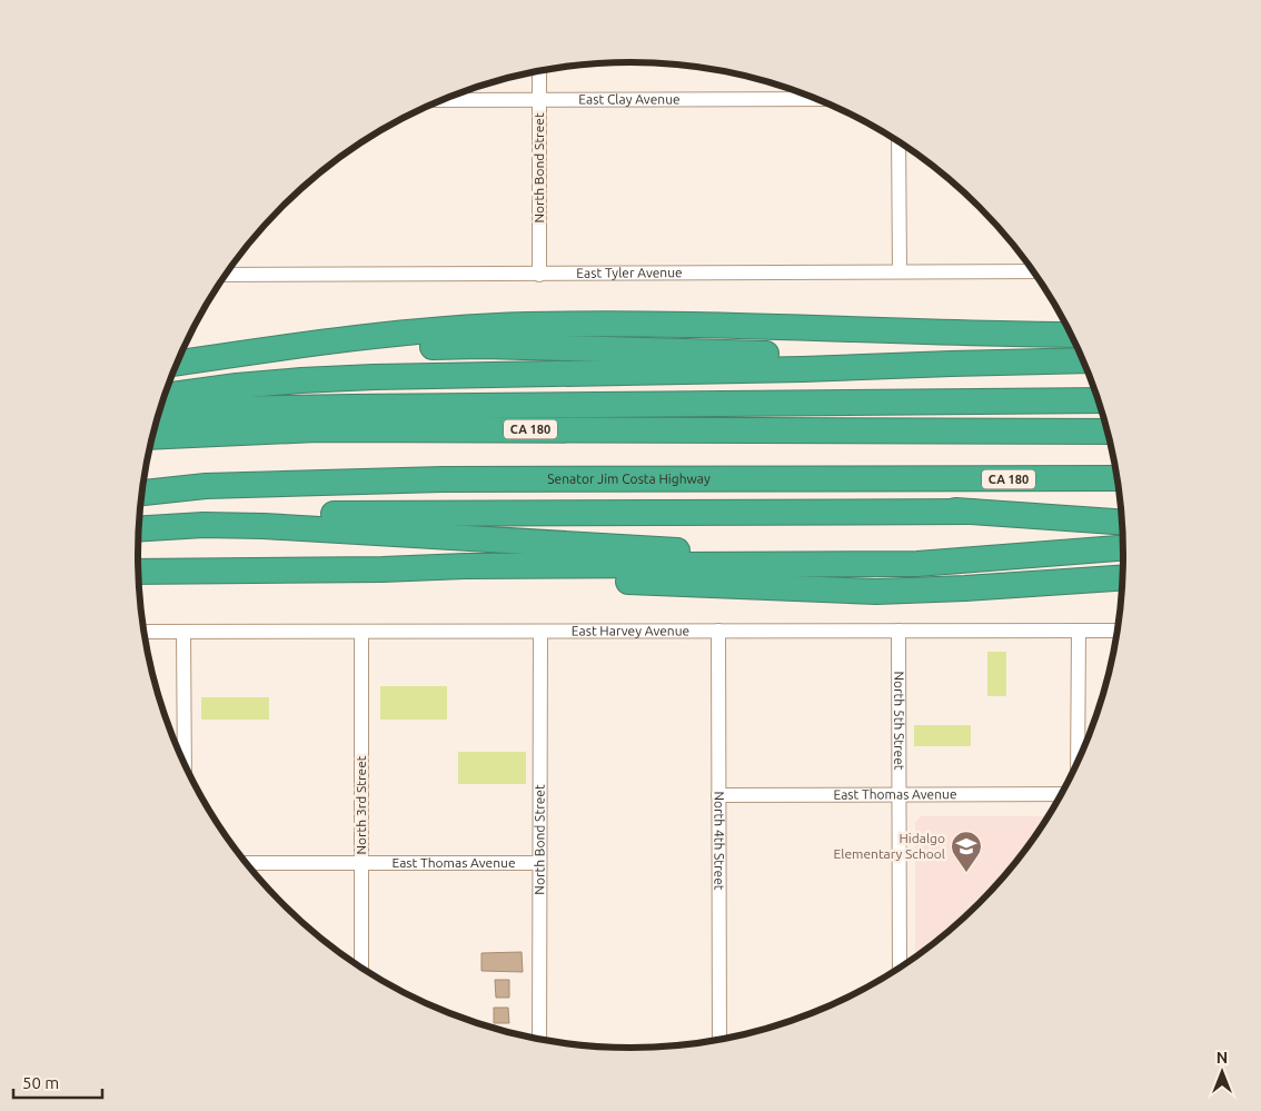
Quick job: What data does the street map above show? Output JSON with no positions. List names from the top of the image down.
{
  "streets": {
    "highway": ["CA 180", "Senator Jim Costa Highway"],
    "street": [
      "East Clay Avenue",
      "North Bond Street",
      "East Tyler Avenue",
      "East Harvey Avenue",
      "North 5th Street",
      "East Thomas Avenue",
      "North 3rd Street",
      "North 4th Street"
    ]
  },
  "crossings": [
    ["East Clay Avenue", "North Bond Street"],
    ["North Bond Street", "East Tyler Avenue"],
    ["North Bond Street", "East Harvey Avenue"],
    ["North Bond Street", "East Thomas Avenue"],
    ["East Harvey Avenue", "North 5th Street"],
    ["East Harvey Avenue", "North 3rd Street"],
    ["East Harvey Avenue", "North 4th Street"],
    ["North 5th Street", "East Thomas Avenue"],
    ["East Thomas Avenue", "North 3rd Street"],
    ["East Thomas Avenue", "North 4th Street"]
  ],
  "places": {
    "school or university": ["Hidalgo Elementary School"]
  },
  "scale_bar": "50 m",
  "north": "top"
}
